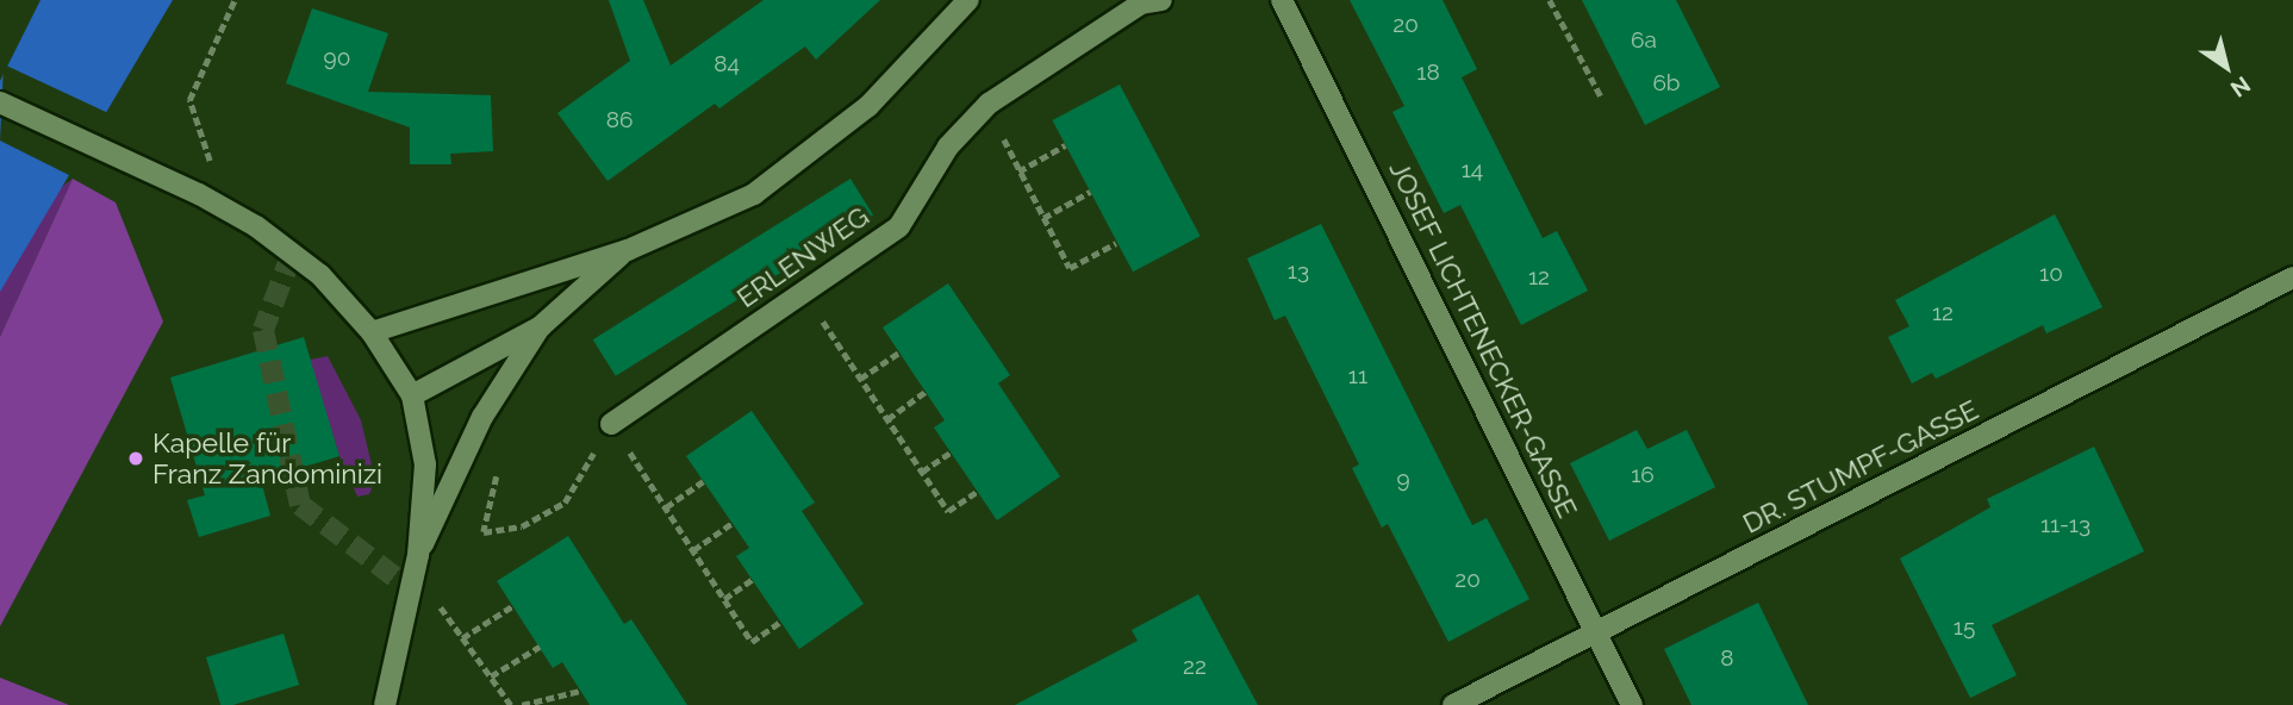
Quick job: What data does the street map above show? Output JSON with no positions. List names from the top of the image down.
{
  "streets": {
    "street": ["ERLENWEG", "JOSEF LICHTENECKER-GASSE", "DR. STUMPF-GASSE"]
  },
  "crossings": [
    ["JOSEF LICHTENECKER-GASSE", "DR. STUMPF-GASSE"]
  ],
  "places": ["Kapelle für Franz Zandominizi"],
  "house_numbers": [
    "20",
    "6a",
    "90",
    "84",
    "18",
    "6b",
    "86",
    "14",
    "13",
    "10",
    "12",
    "12",
    "11",
    "16",
    "9",
    "11-13",
    "20",
    "15",
    "8",
    "22"
  ],
  "north": "bottom right"
}
